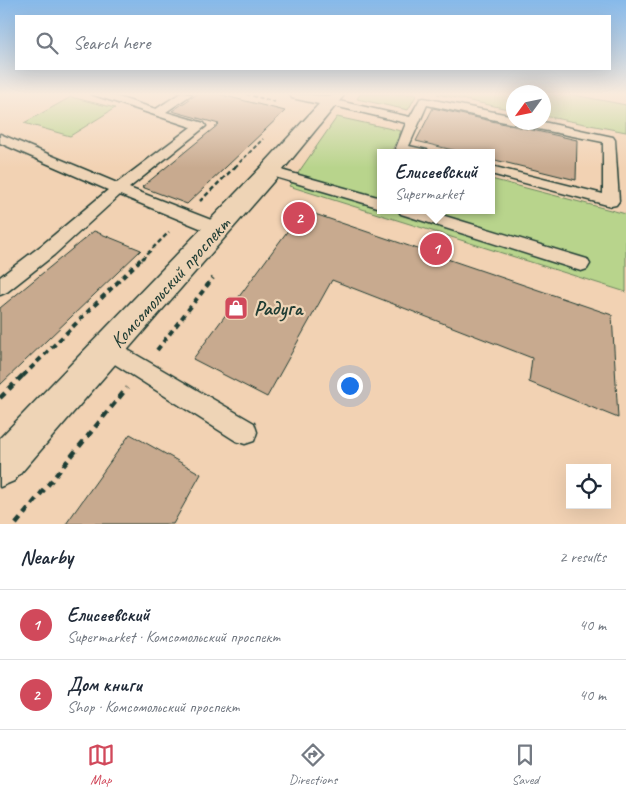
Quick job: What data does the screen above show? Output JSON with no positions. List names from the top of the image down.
{
  "streets": {
    "street": ["Комсомольский проспект"]
  },
  "places": {
    "shop": ["Радуга"]
  },
  "north": "bottom left",
  "page": {
    "search": "Search here",
    "popup": ["Елисеевский", "Supermarket"],
    "pins": ["2", "1"],
    "heading": ["Nearby", "2 results"],
    "list": [
      {
        "mark": "1",
        "name": "Елисеевский",
        "note": "Supermarket · Комсомольский проспект",
        "value": "40 m"
      },
      {
        "mark": "2",
        "name": "Дом книги",
        "note": "Shop · Комсомольский проспект",
        "value": "40 m"
      }
    ],
    "nav": ["Map", "Directions", "Saved"]
  }
}
